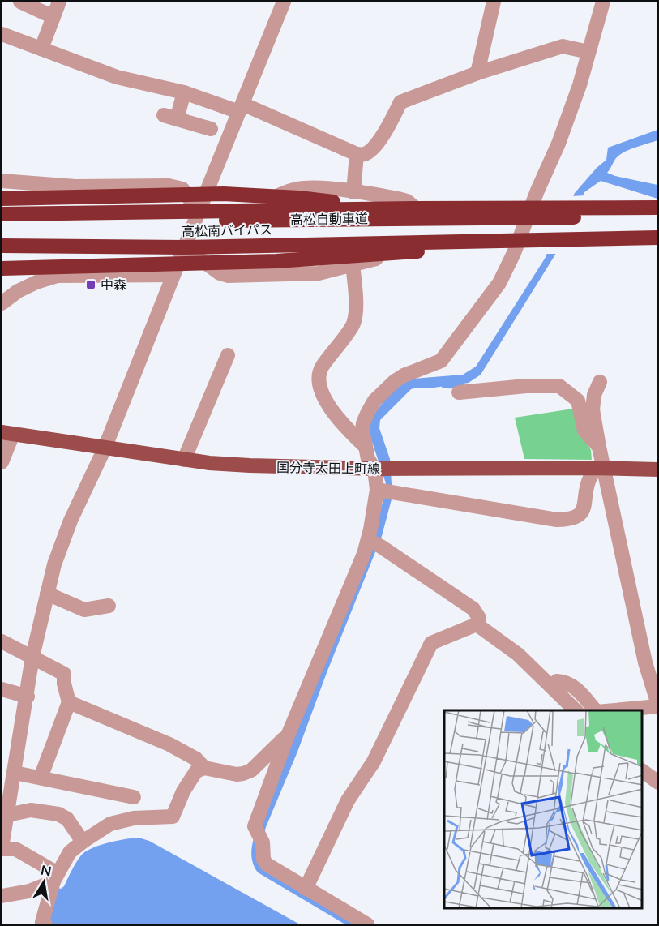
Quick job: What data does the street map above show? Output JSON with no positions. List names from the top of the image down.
{
  "streets": {
    "highway": ["高松自動車道", "高松南バイパス"],
    "main road": ["国分寺太田上町線"]
  },
  "places": {
    "transit": ["中森"]
  },
  "north": "top"
}
